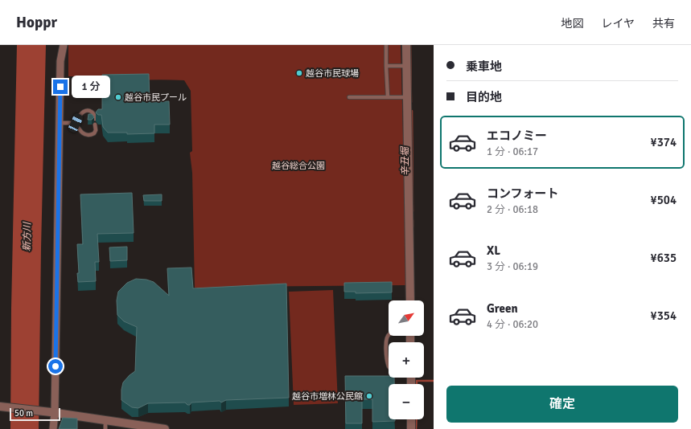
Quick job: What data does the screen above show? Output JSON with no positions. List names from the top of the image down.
{
  "water": ["辛丑堀", "新方川"],
  "parks": ["越谷総合公園"],
  "places": ["越谷市民球場", "越谷市民プール", "越谷市増林公民館"],
  "scale_bar": "50 m",
  "north": "top right",
  "page": {
    "header": "Hoppr",
    "nav": ["地図", "レイヤ", "共有"],
    "banner": ["乗車地", "目的地"],
    "bubble": "1 分",
    "list": [
      {
        "name": "エコノミー",
        "note": "1 分 · 06:17",
        "value": "¥374"
      },
      {
        "name": "コンフォート",
        "note": "2 分 · 06:18",
        "value": "¥504"
      },
      {
        "name": "XL",
        "note": "3 分 · 06:19",
        "value": "¥635"
      },
      {
        "name": "Green",
        "note": "4 分 · 06:20",
        "value": "¥354"
      }
    ],
    "map_buttons": ["+", "−"],
    "buttons": "確定",
    "scale": "50 m"
  }
}
